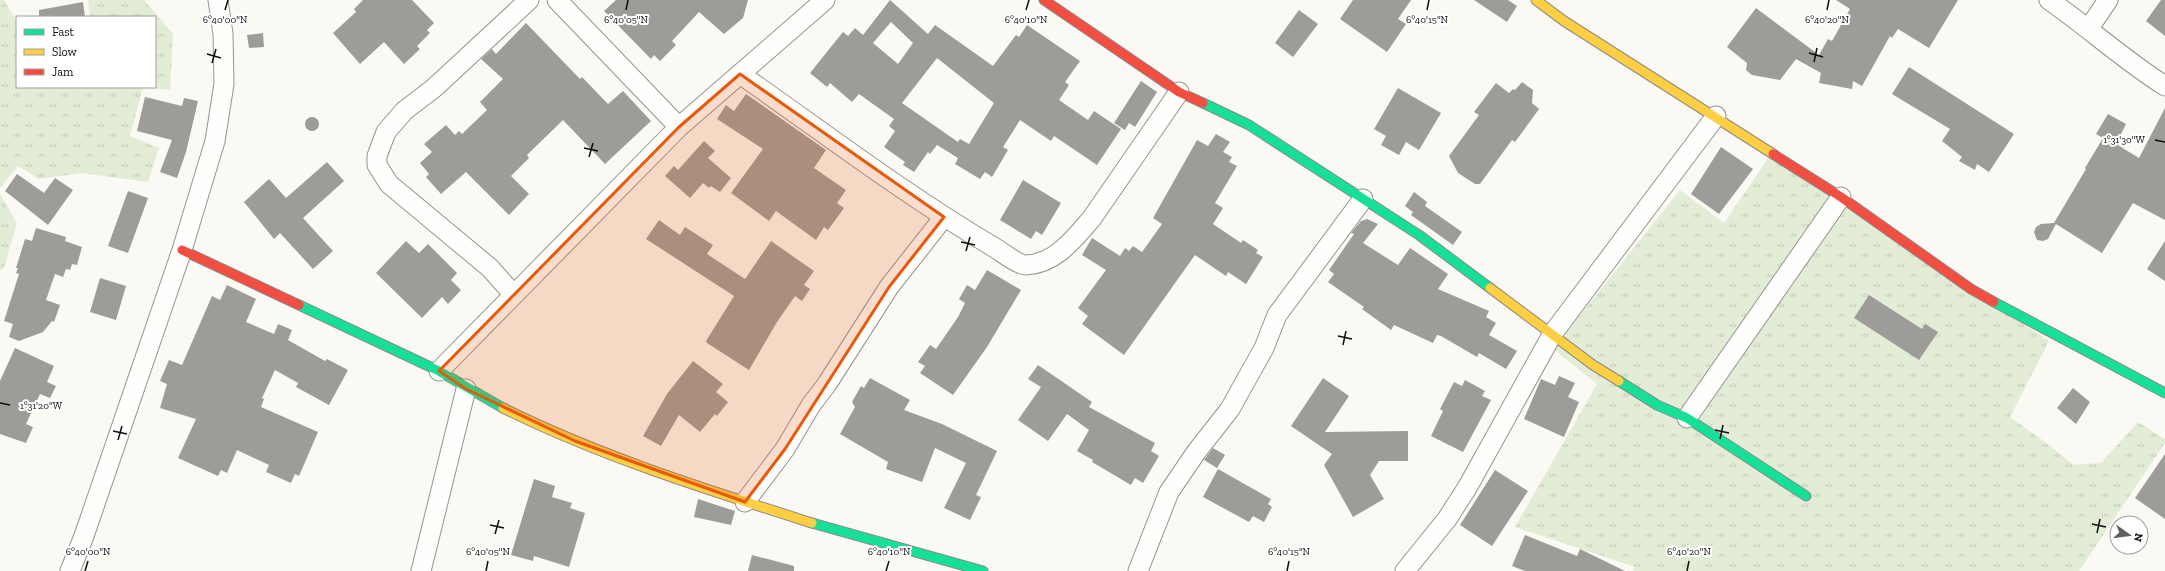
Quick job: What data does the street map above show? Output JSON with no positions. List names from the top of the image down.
{
  "legend": ["Fast", "Slow", "Jam"],
  "north": "right",
  "coordinates": [
    "6°40'15\"N",
    "6°40'00\"N",
    "6°40'05\"N",
    "6°40'10\"N",
    "6°40'20\"N",
    "1°31'30\"W",
    "1°31'20\"W"
  ]
}
